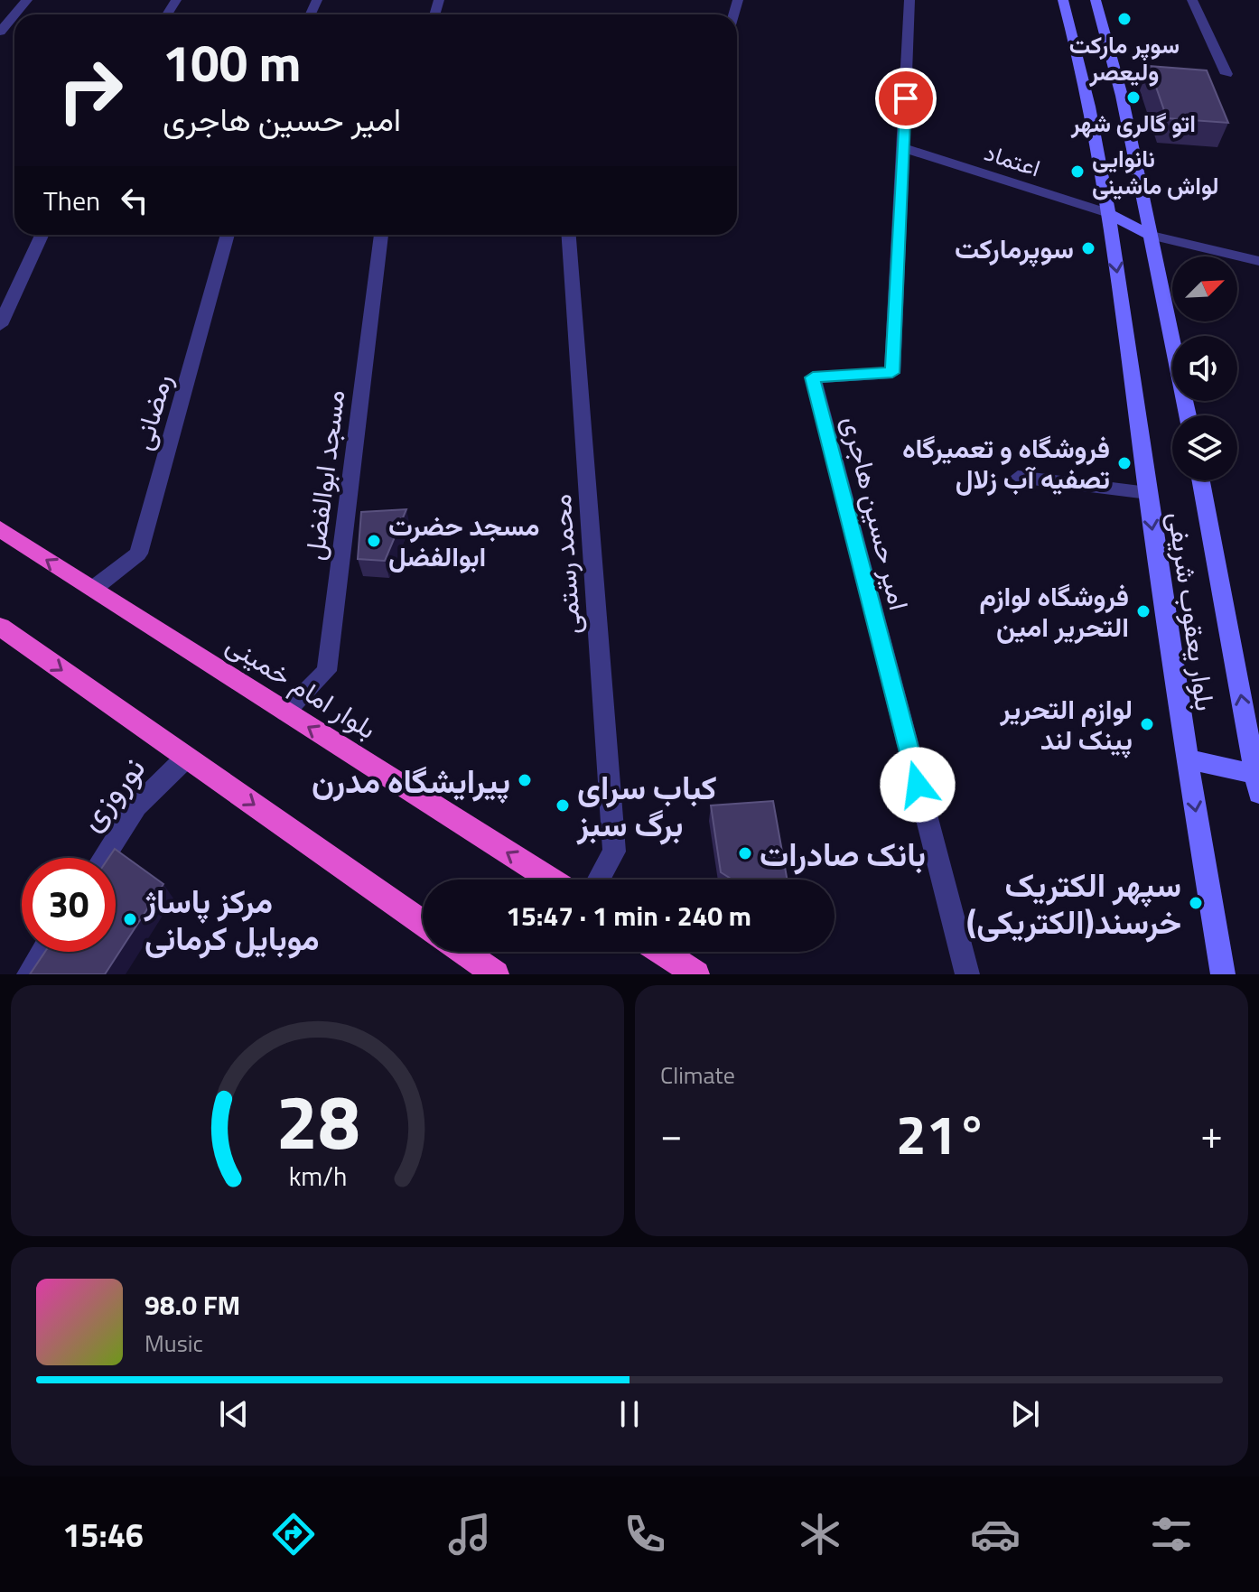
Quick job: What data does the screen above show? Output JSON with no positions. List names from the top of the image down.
{
  "streets": {
    "highway": ["بلوار امام خمینی"],
    "main road": ["بلوار یعقوب شریفی"],
    "street": [
      "اعتماد",
      "رمضانی",
      "مسجد ابوالفضل",
      "امیر حسین هاجری",
      "محمد رستمی",
      "نوروزی"
    ]
  },
  "crossings": [
    ["اعتماد", "امیر حسین هاجری"],
    ["اعتماد", "بلوار یعقوب شریفی"],
    ["رمضانی", "بلوار امام خمینی"],
    ["مسجد ابوالفضل", "بلوار امام خمینی"]
  ],
  "places": [
    "سوپر مارکت ولیعصر",
    "اتو گالری شهر",
    "نانوایی لواش ماشینی",
    "سوپرمارکت",
    "فروشگاه و تعمیرگاه تصفیه آب زلال",
    "مسجد حضرت ابوالفضل",
    "فروشگاه لوازم التحریر امین",
    "لوازم التحریر پینک لند",
    "پیرایشگاه مدرن",
    "کباب سرای برگ سبز",
    "بانک صادرات",
    "سپهر الکتریک خرسند(الکتریکی)",
    "مرکز پاساژ موبایل کرمانی"
  ],
  "north": "top right",
  "page": {
    "turn": ["100 m", "امیر حسین هاجری"],
    "then": "Then",
    "limit": "30",
    "trip": "15:47 · 1 min · 240 m",
    "tile": "Climate",
    "heat": ["−", "21°", "+"],
    "song": ["98.0 FM", "Music"],
    "tabs": "15:46",
    "gauge": ["28", "km/h"]
  }
}
